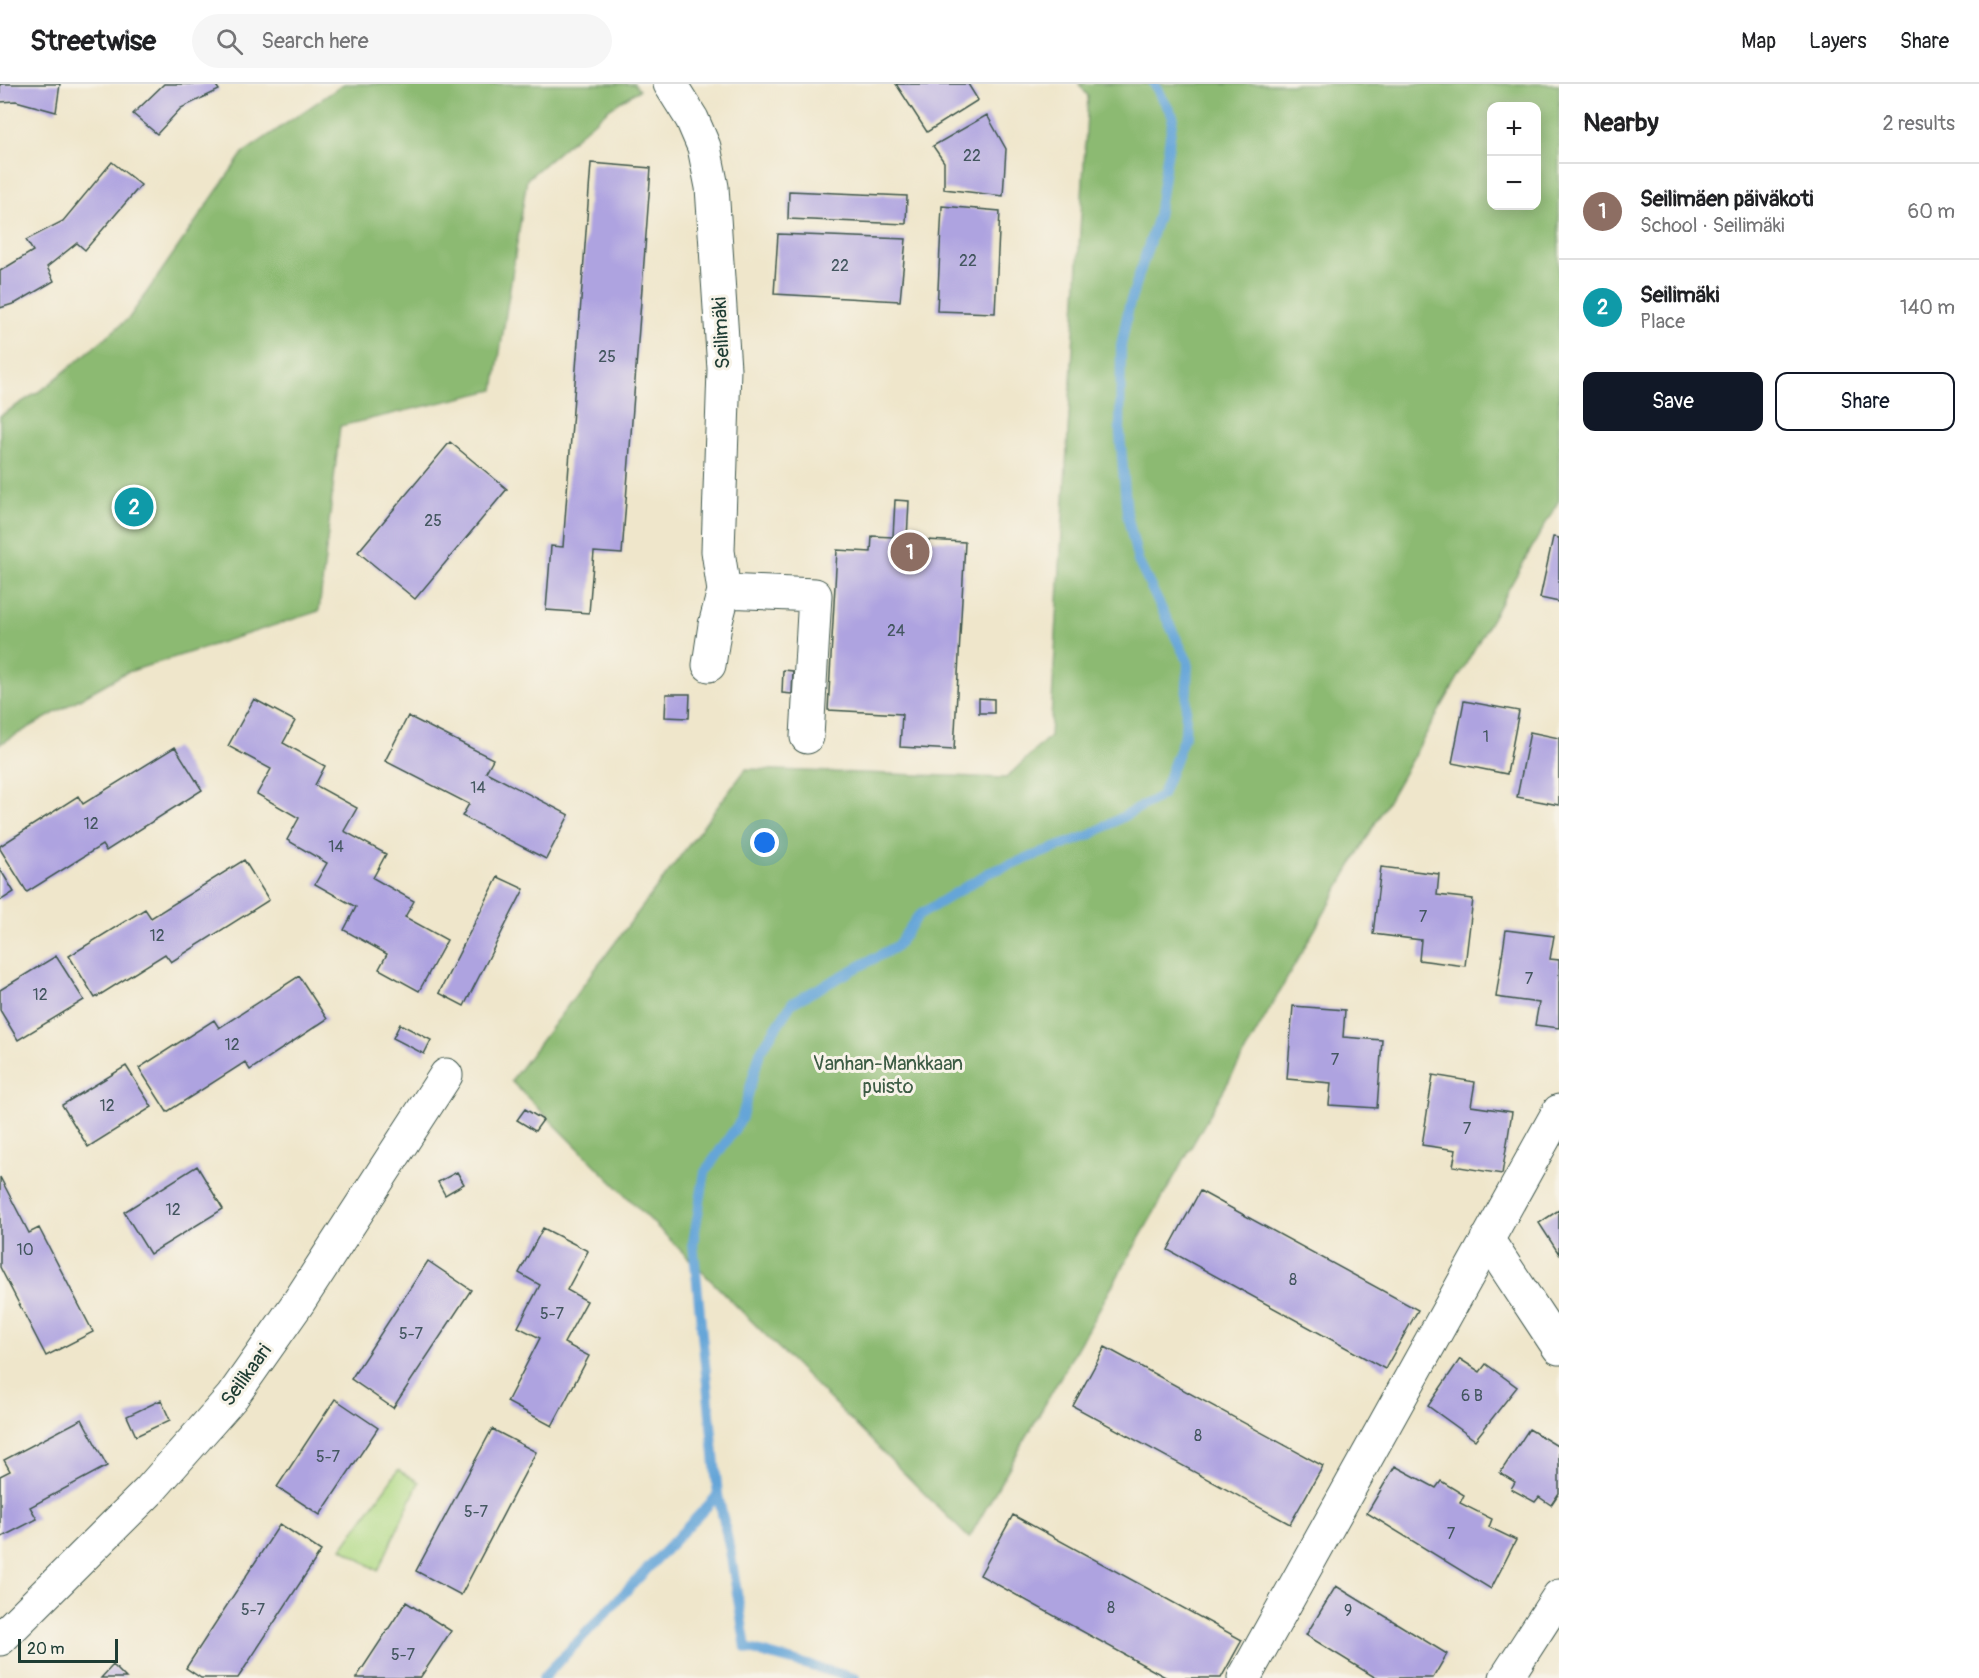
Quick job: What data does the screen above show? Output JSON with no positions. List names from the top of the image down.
{
  "streets": {
    "street": ["Seilimäki", "Seilikaari"]
  },
  "parks": ["Vanhan-Mankkaan puisto"],
  "house_numbers": [
    "22",
    "22",
    "22",
    "25",
    "25",
    "24",
    "1",
    "14",
    "12",
    "14",
    "7",
    "12",
    "7",
    "12",
    "12",
    "7",
    "12",
    "7",
    "12",
    "10",
    "8",
    "5-7",
    "5-7",
    "6 B",
    "8",
    "5-7",
    "5-7",
    "7",
    "8",
    "5-7",
    "9",
    "5-7"
  ],
  "scale_bar": "20 m",
  "page": {
    "header": "Streetwise",
    "search": "Search here",
    "nav": ["Map", "Layers", "Share"],
    "heading": ["Nearby", "2 results"],
    "map_buttons": ["+", "−"],
    "list": [
      {
        "mark": "1",
        "name": "Seilimäen päiväkoti",
        "note": "School · Seilimäki",
        "value": "60 m"
      },
      {
        "mark": "2",
        "name": "Seilimäki",
        "note": "Place",
        "value": "140 m"
      }
    ],
    "buttons": ["Save", "Share"],
    "pins": ["2", "1"],
    "scale": "20 m"
  }
}
